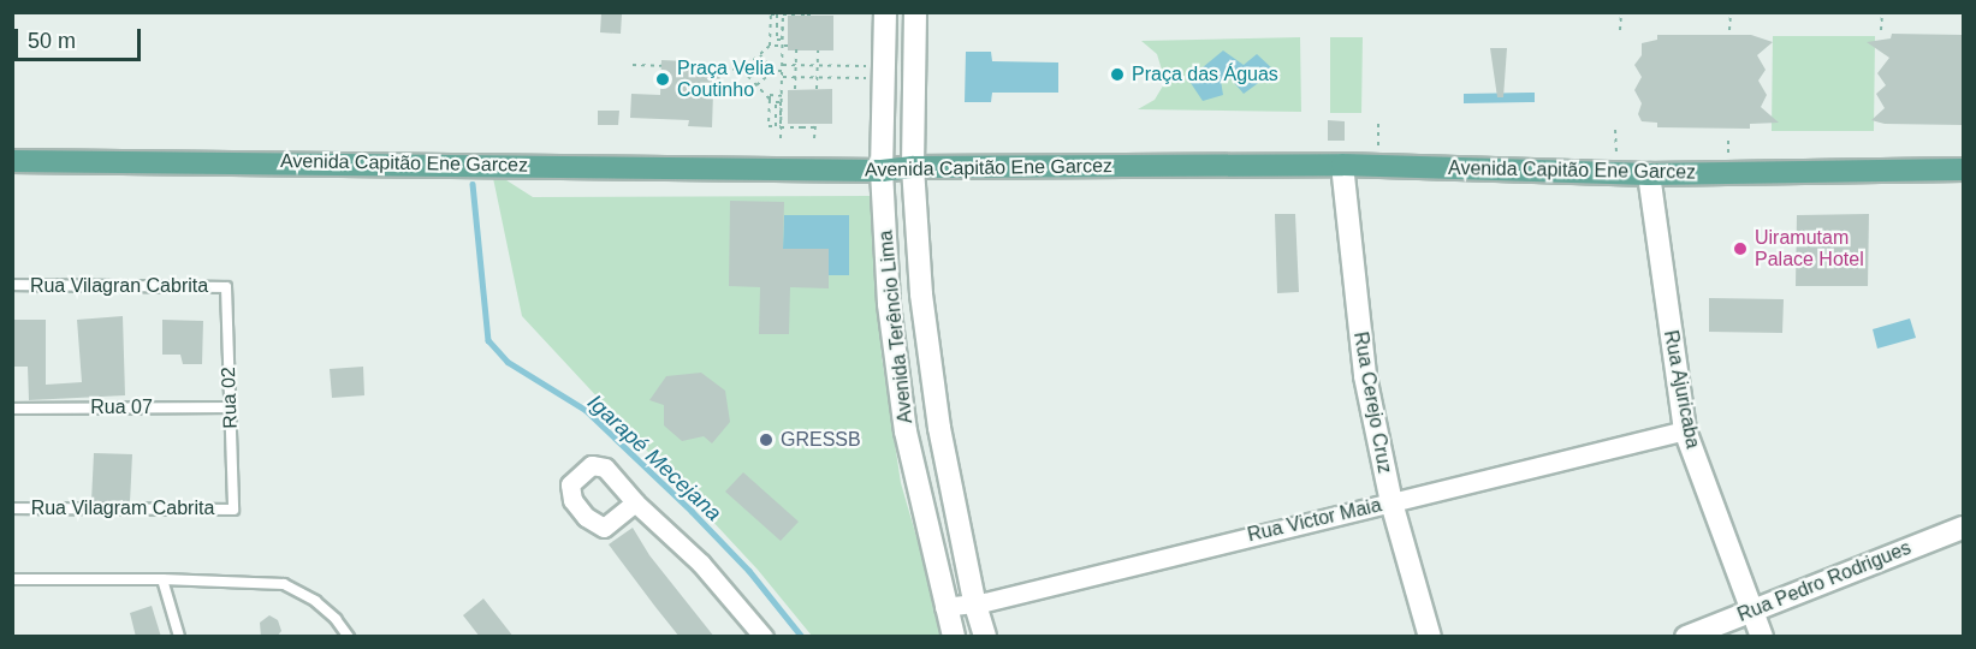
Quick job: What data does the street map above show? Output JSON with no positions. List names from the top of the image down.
{
  "streets": {
    "main road": ["Avenida Capitão Ene Garcez"],
    "street": [
      "Avenida Terêncio Lima",
      "Rua Ajuricaba",
      "Rua Cerejo Cruz",
      "Rua Victor Maia",
      "Rua Pedro Rodrigues"
    ],
    "lane": [
      "Rua Vilagran Cabrita",
      "Rua 02",
      "Rua 07",
      "Rua Vilagram Cabrita"
    ]
  },
  "crossings": [
    ["Avenida Capitão Ene Garcez", "Avenida Terêncio Lima"],
    ["Avenida Capitão Ene Garcez", "Rua Ajuricaba"],
    ["Avenida Capitão Ene Garcez", "Rua Cerejo Cruz"],
    ["Rua Vilagran Cabrita", "Rua 02"],
    ["Avenida Terêncio Lima", "Rua Victor Maia"],
    ["Rua Ajuricaba", "Rua Victor Maia"],
    ["Rua Ajuricaba", "Rua Pedro Rodrigues"],
    ["Rua 02", "Rua 07"],
    ["Rua 02", "Rua Vilagram Cabrita"],
    ["Rua Cerejo Cruz", "Rua Victor Maia"]
  ],
  "water": ["Igarapé Mecejana"],
  "places": [
    "Praça das Águas",
    "Praça Velia Coutinho",
    "Uiramutam Palace Hotel",
    "GRESSB"
  ],
  "scale_bar": "50 m"
}
